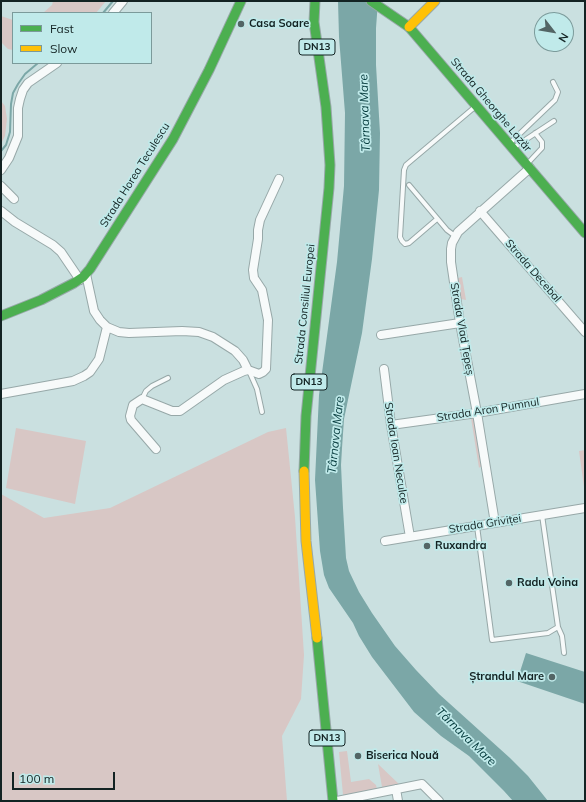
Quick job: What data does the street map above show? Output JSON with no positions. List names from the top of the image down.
{
  "streets": {
    "main road": [
      "DN13",
      "Strada Gheorghe Lazăr",
      "Strada Horea Teculescu",
      "Strada Consiliul Europei"
    ],
    "street": [
      "Strada Decebal",
      "Strada Vlad Țepeș",
      "Strada Aron Pumnul",
      "Strada Ioan Neculce",
      "Strada Griviței"
    ]
  },
  "crossings": [
    ["Strada Vlad Țepeș", "Strada Aron Pumnul"],
    ["Strada Vlad Țepeș", "Strada Griviței"],
    ["Strada Aron Pumnul", "Strada Ioan Neculce"],
    ["Strada Ioan Neculce", "Strada Griviței"]
  ],
  "water": ["Târnava Mare"],
  "places": [
    "Casa Soare",
    "Ruxandra",
    "Radu Voina",
    "Ștrandul Mare",
    "Biserica Nouă"
  ],
  "legend": ["Fast", "Slow"],
  "scale_bar": "100 m",
  "north": "bottom right"
}
